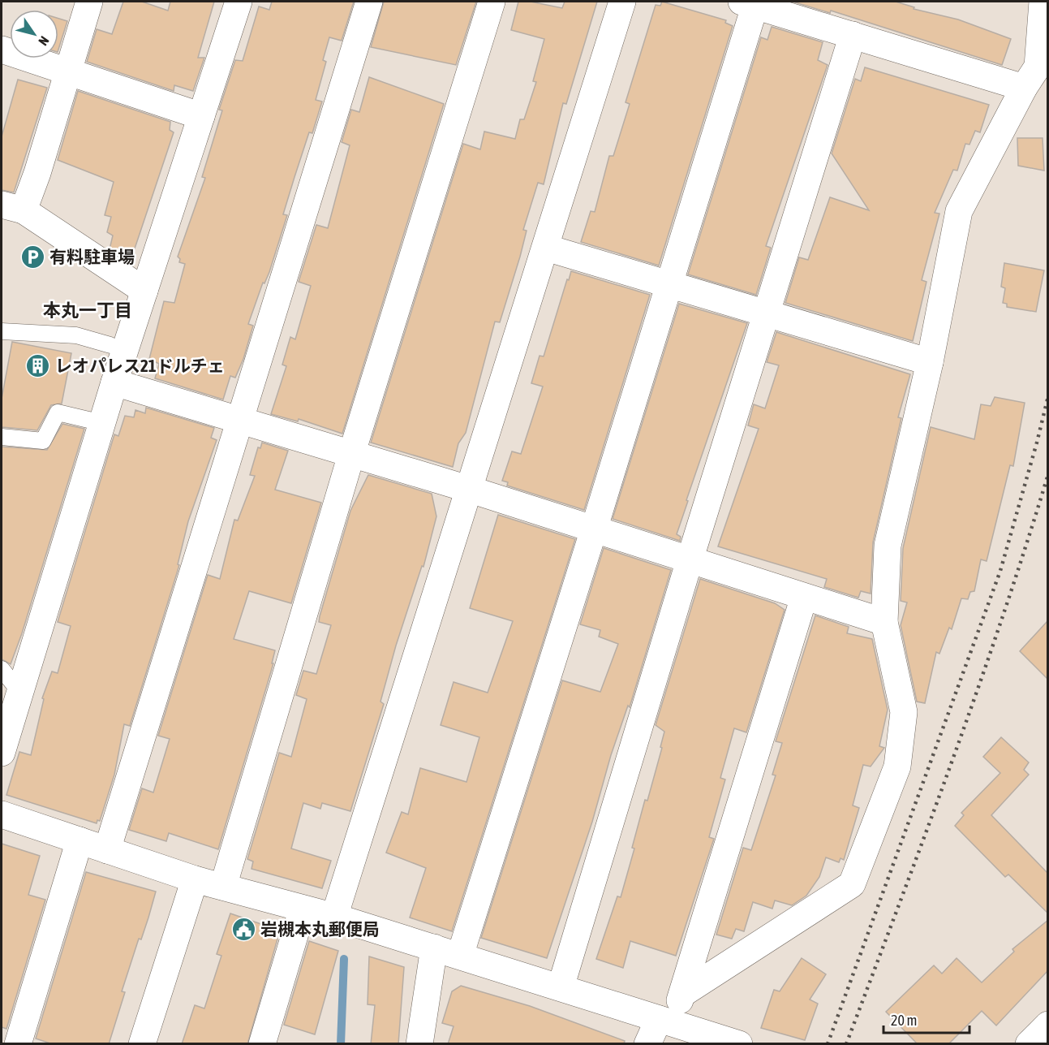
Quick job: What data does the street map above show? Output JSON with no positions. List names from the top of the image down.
{
  "districts": ["本丸一丁目"],
  "places": {
    "parking": ["有料駐車場"],
    "building": ["レオパレス21ドルチェ"],
    "public building": ["岩槻本丸郵便局"]
  },
  "scale_bar": "20 m",
  "north": "bottom right"
}
